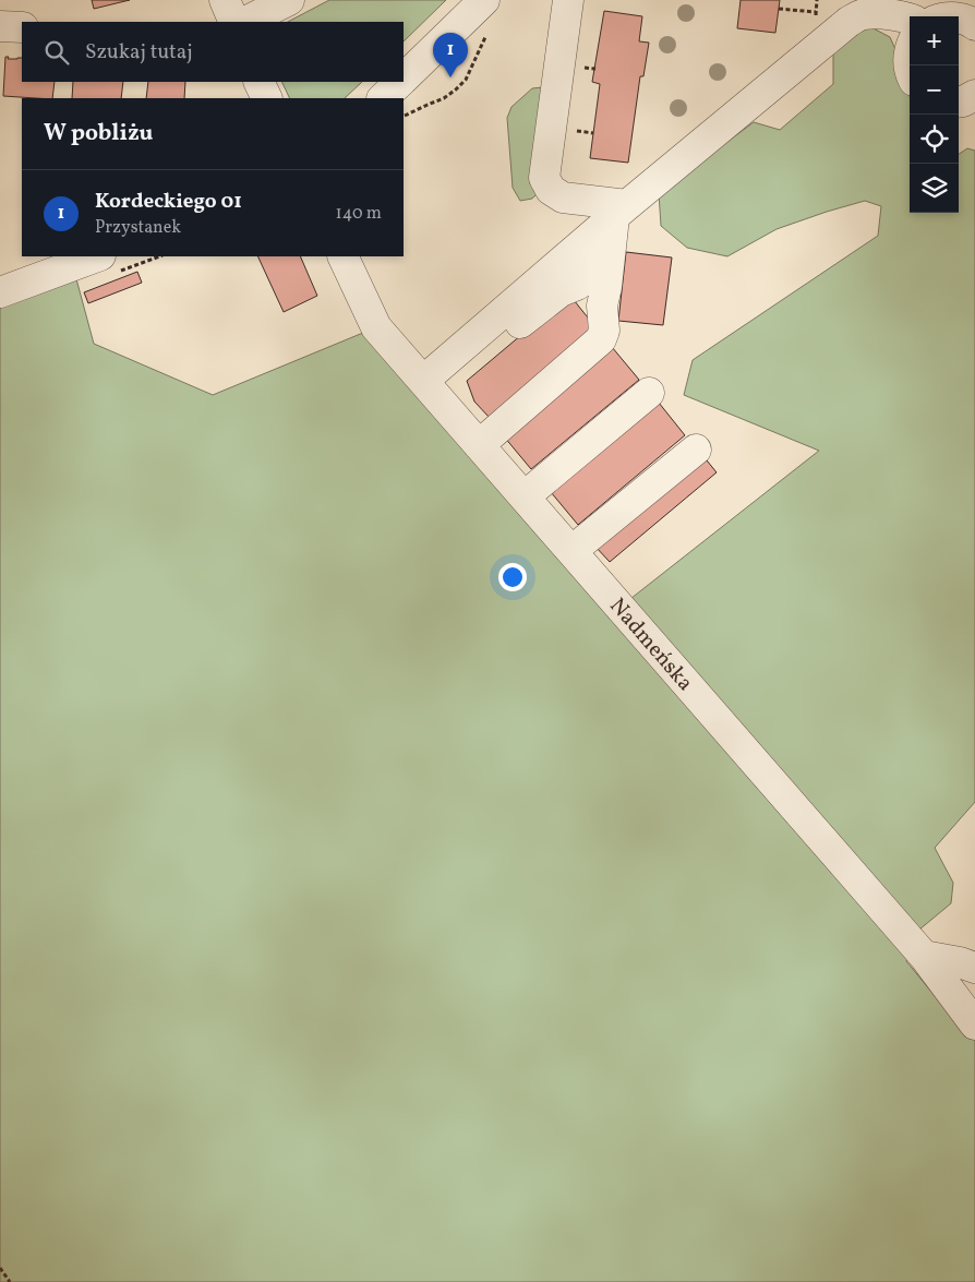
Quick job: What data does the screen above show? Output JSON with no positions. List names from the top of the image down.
{
  "streets": {
    "street": ["Nadmeńska"]
  },
  "page": {
    "map_buttons": ["+", "−"],
    "search": "Szukaj tutaj",
    "pins": "1",
    "heading": "W pobliżu",
    "list": [
      {
        "mark": "1",
        "name": "Kordeckiego 01",
        "note": "Przystanek",
        "value": "140 m"
      }
    ]
  }
}
